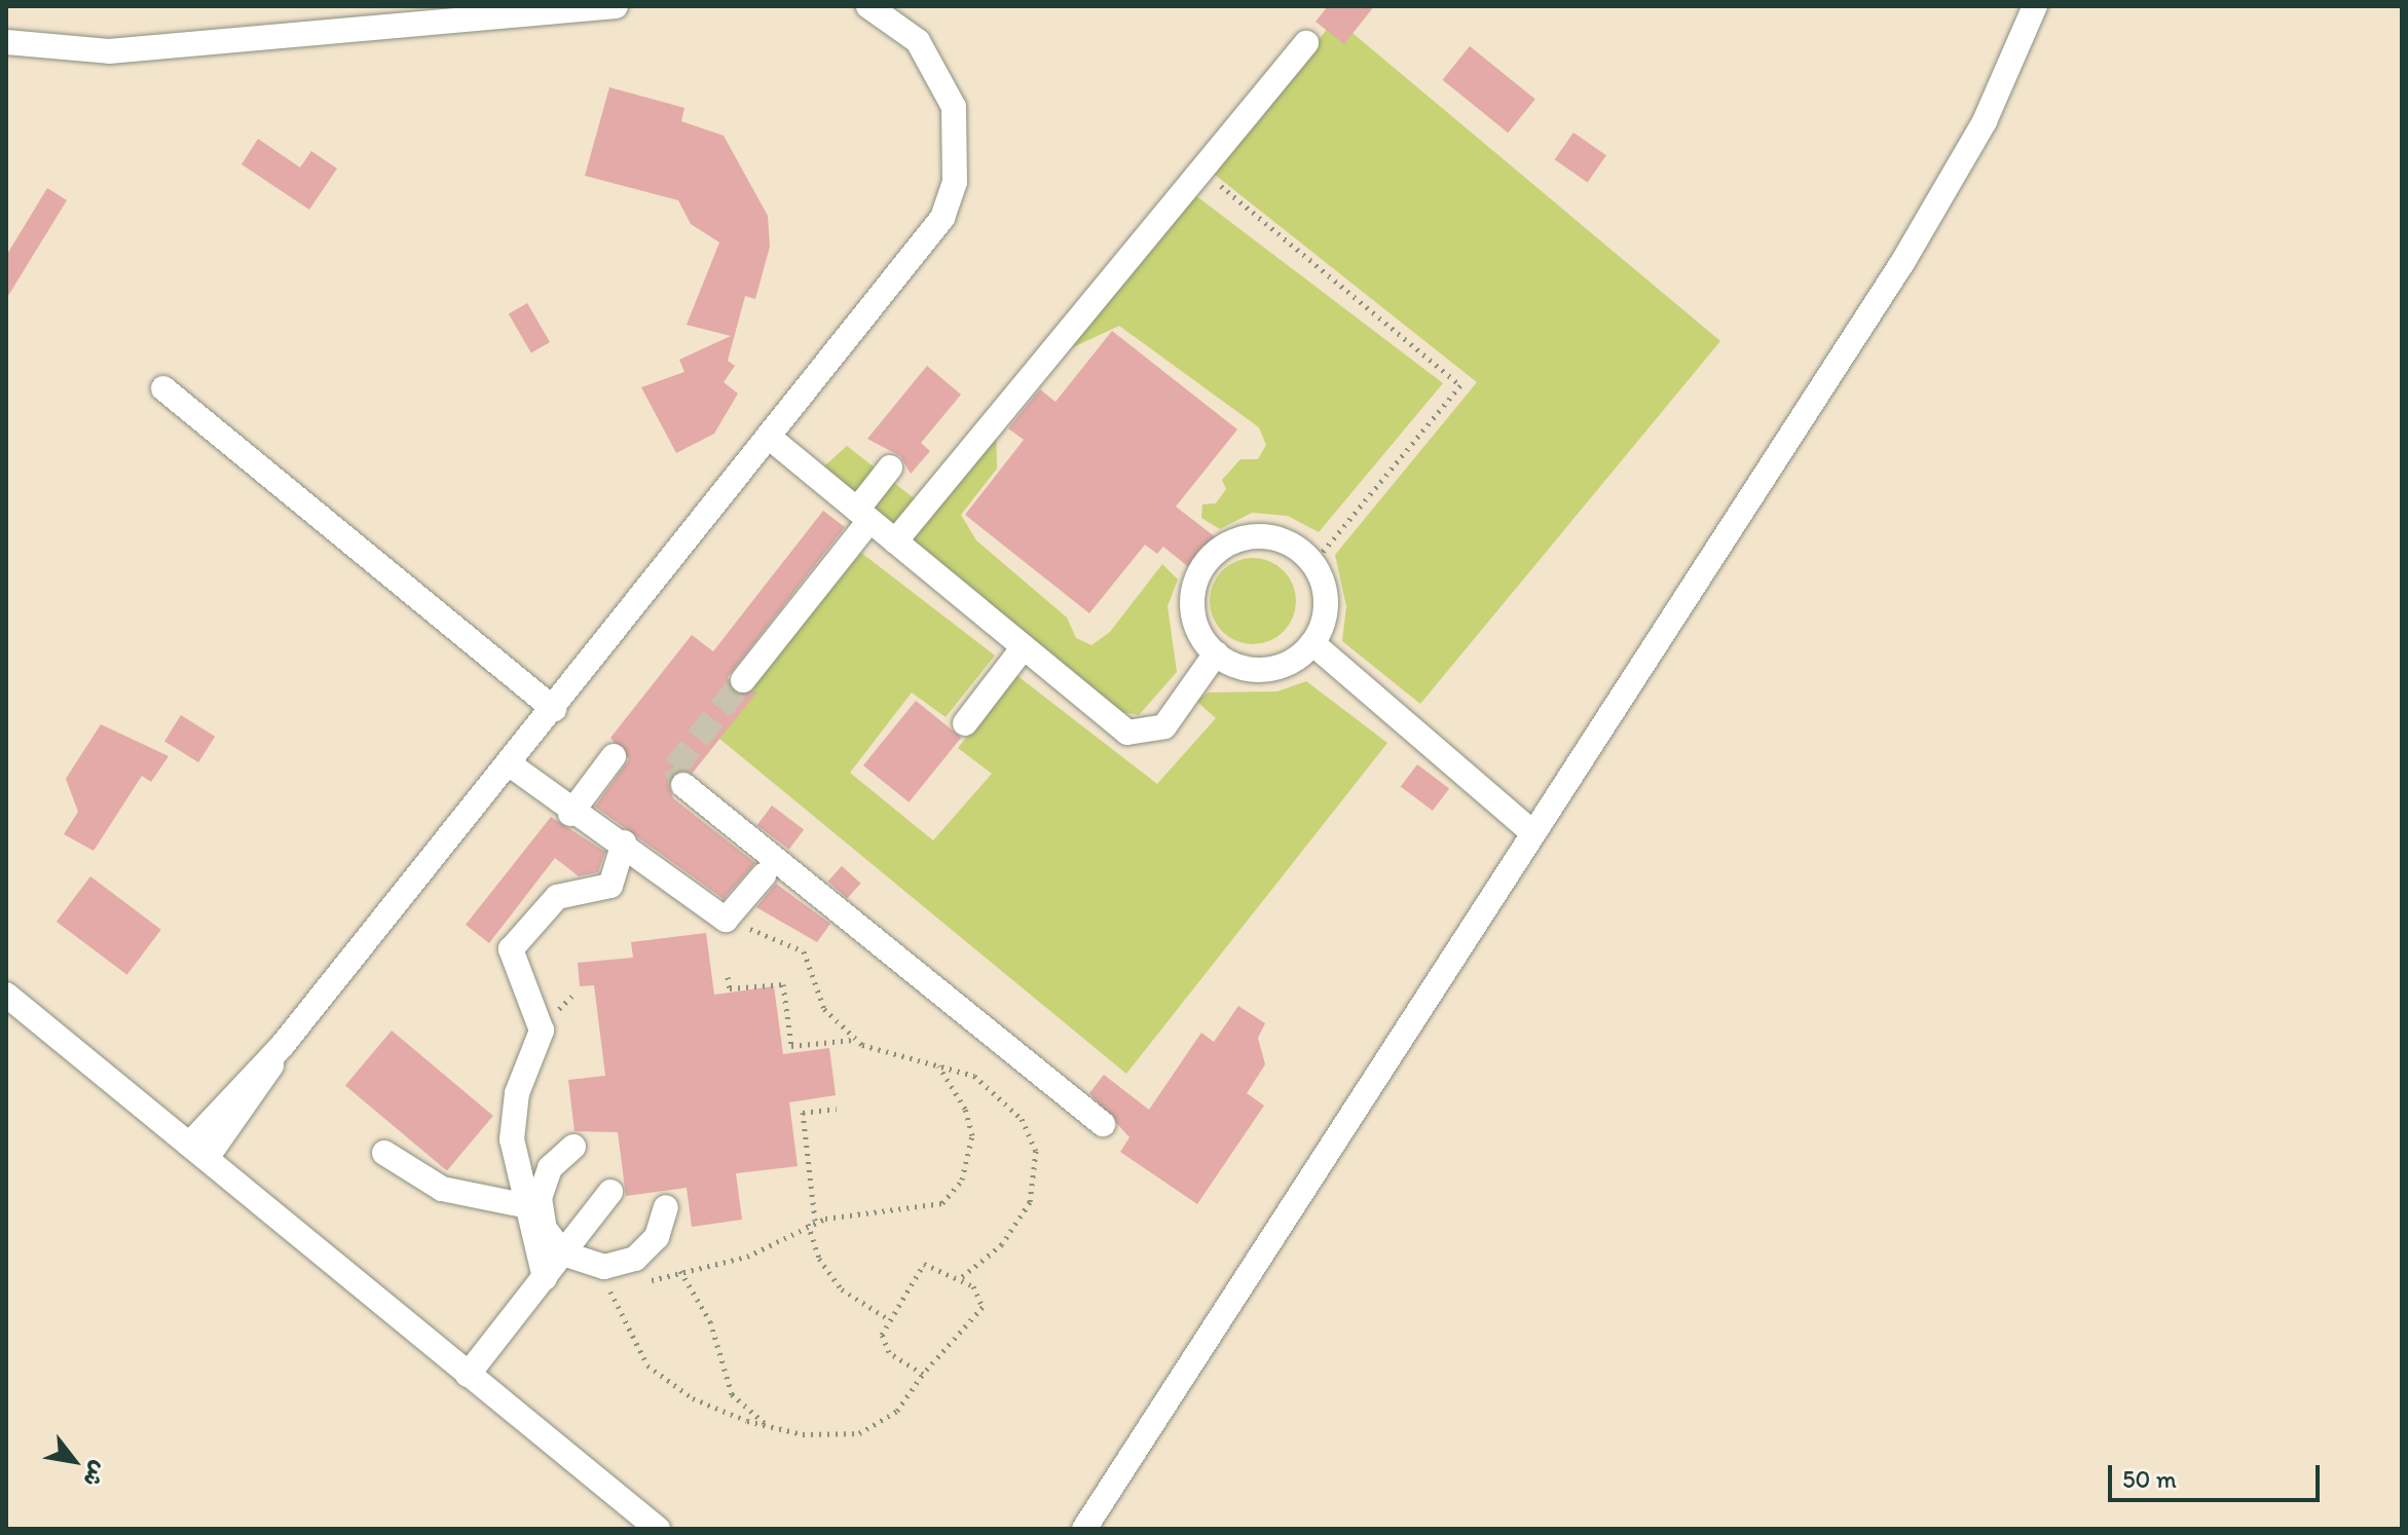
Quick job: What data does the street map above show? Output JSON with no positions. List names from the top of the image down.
{
  "scale_bar": "50 m",
  "north": "bottom right"
}
